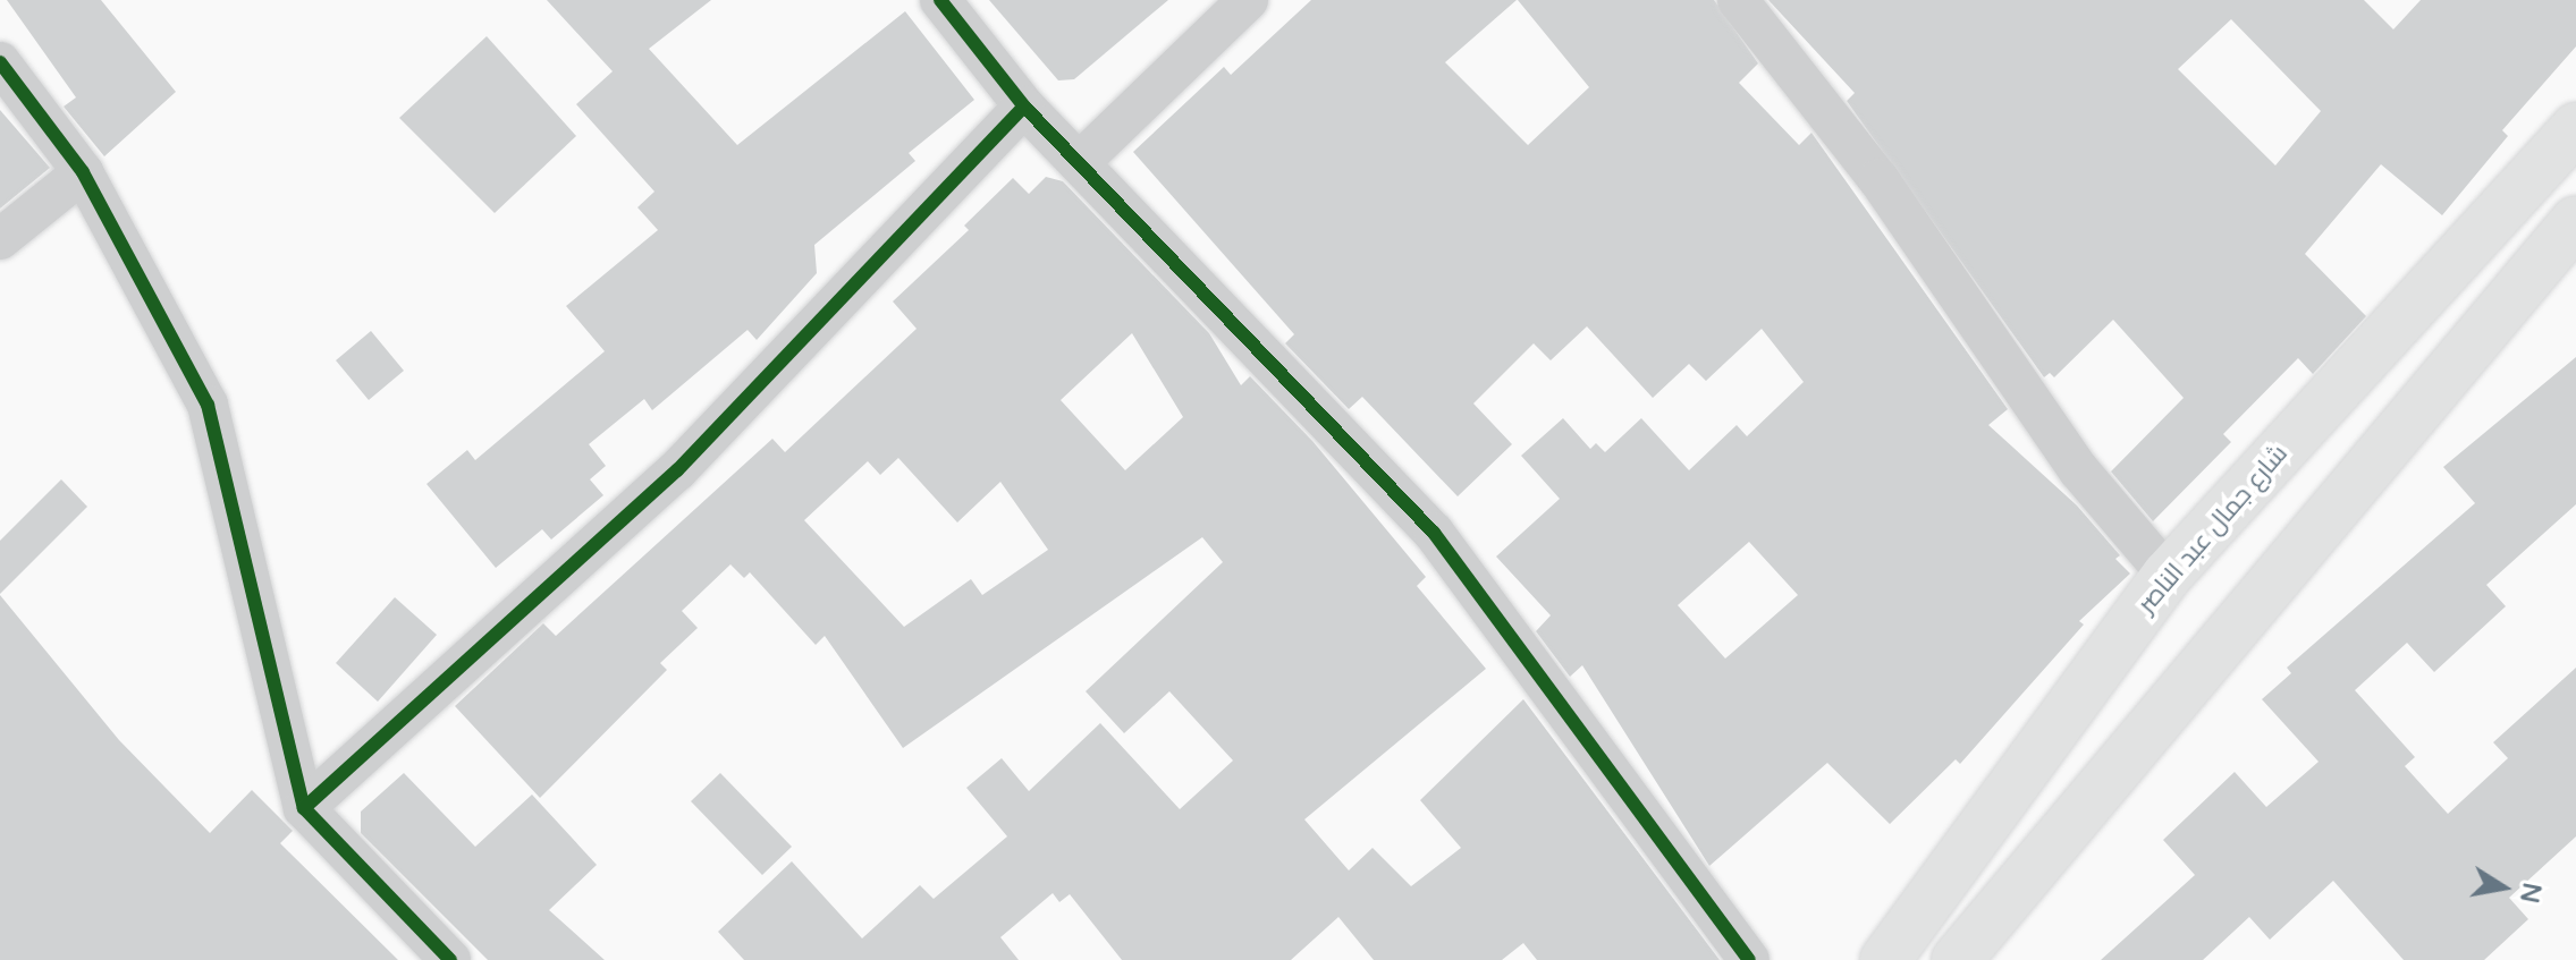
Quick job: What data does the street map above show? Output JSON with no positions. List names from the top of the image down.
{
  "streets": {
    "main road": ["شارع جمال عبد الناصر"]
  },
  "north": "right"
}
